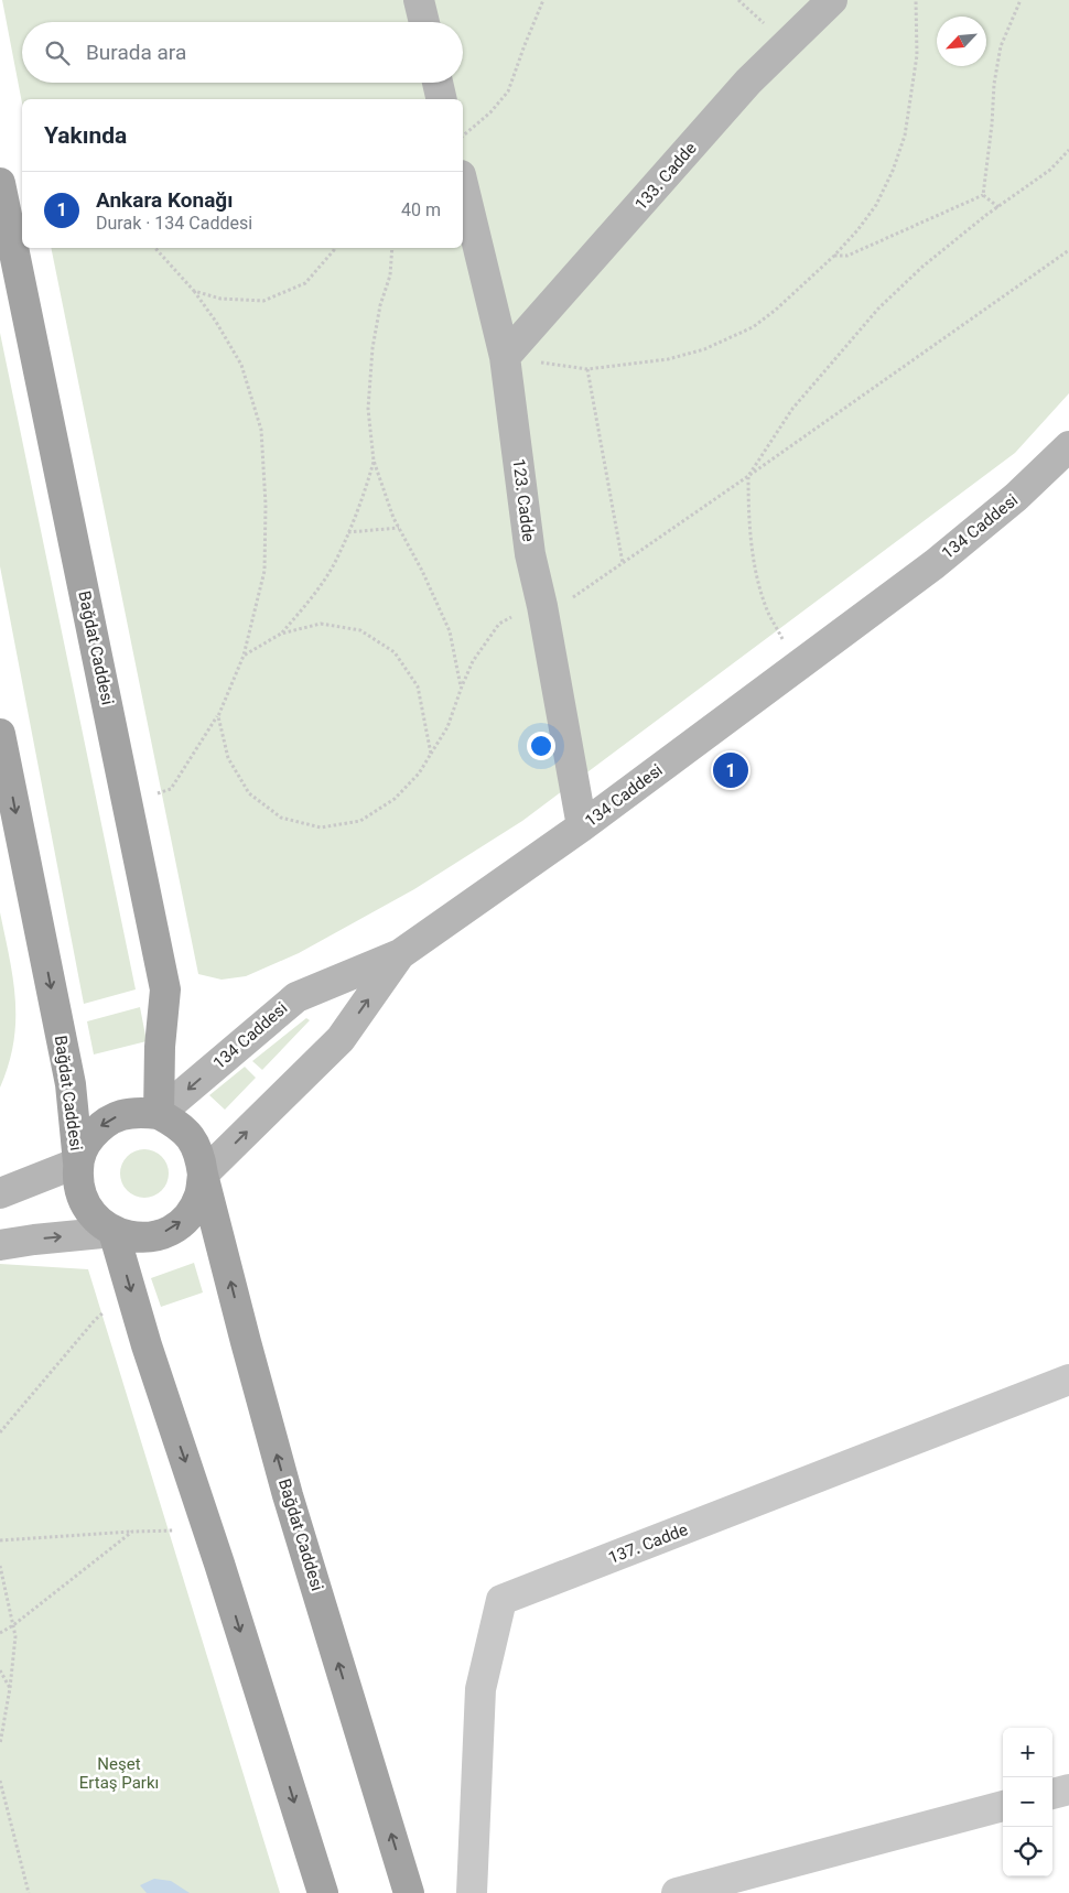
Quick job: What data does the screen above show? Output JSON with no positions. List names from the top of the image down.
{
  "streets": {
    "main road": [
      "133. Cadde",
      "123. Cadde",
      "134 Caddesi",
      "Bağdat Caddesi"
    ],
    "street": ["137. Cadde"]
  },
  "crossings": [
    ["133. Cadde", "123. Cadde"],
    ["123. Cadde", "134 Caddesi"],
    ["134 Caddesi", "Bağdat Caddesi"]
  ],
  "parks": ["Neşet Ertaş Parkı"],
  "north": "bottom left",
  "page": {
    "search": "Burada ara",
    "heading": "Yakında",
    "list": [
      {
        "mark": "1",
        "name": "Ankara Konağı",
        "note": "Durak · 134 Caddesi",
        "value": "40 m"
      }
    ],
    "pins": "1",
    "map_buttons": ["+", "−"]
  }
}
